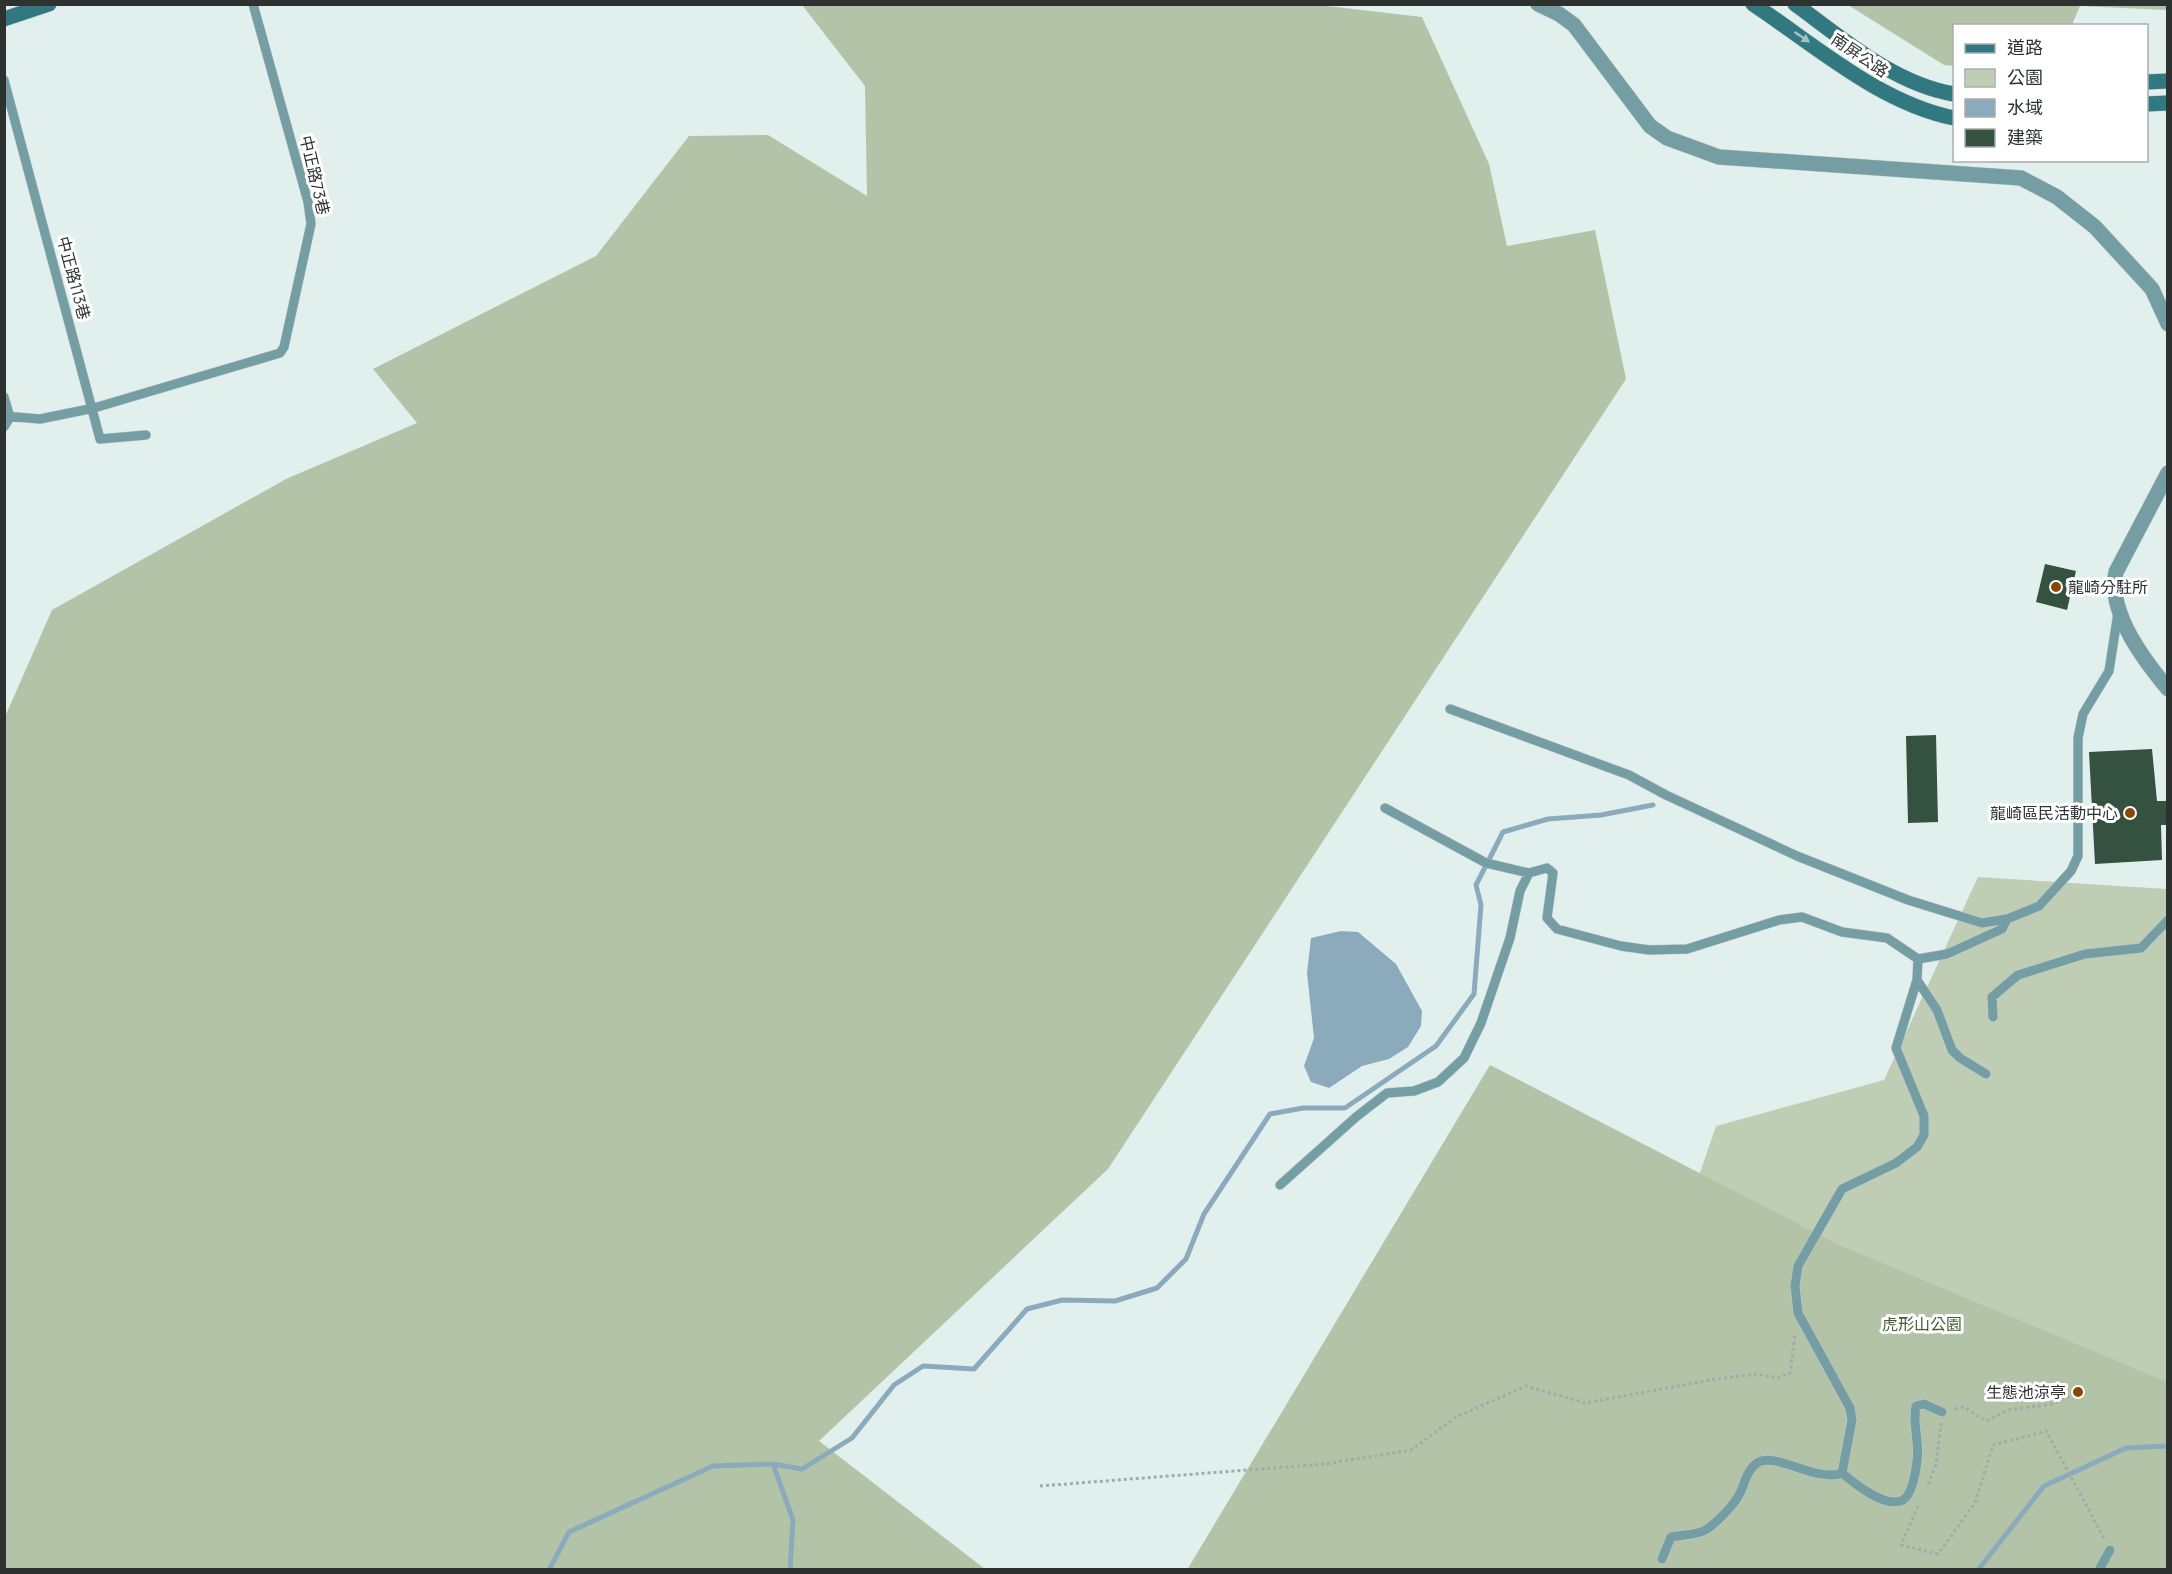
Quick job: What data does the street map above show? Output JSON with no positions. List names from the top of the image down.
{
  "streets": {
    "main road": ["南屏公路"],
    "lane": ["中正路73巷", "中正路113巷"]
  },
  "crossings": [
    ["中正路73巷", "中正路113巷"]
  ],
  "parks": ["虎形山公園"],
  "places": ["龍崎分駐所", "龍崎區民活動中心", "生態池涼亭"],
  "legend": [
    "道路",
    "公園",
    "水域",
    "建築"
  ]
}
